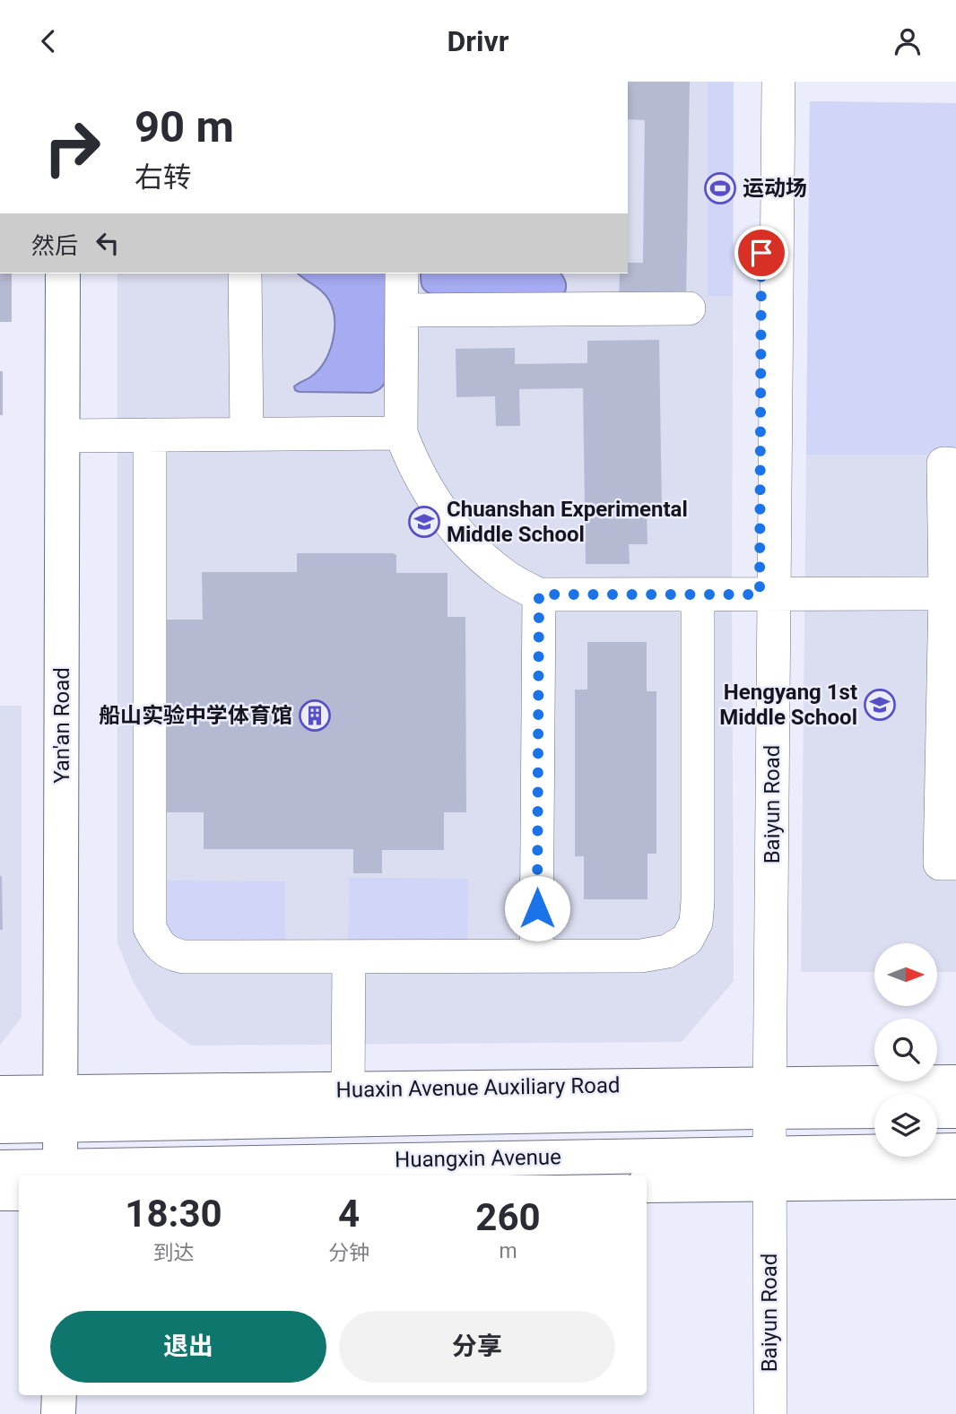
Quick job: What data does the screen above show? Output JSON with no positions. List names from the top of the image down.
{
  "streets": {
    "main road": ["Yan'an Road", "Huaxin Avenue Auxiliary Road", "Huangxin Avenue"],
    "street": ["Baiyun Road"]
  },
  "crossings": [
    ["Yan'an Road", "Huaxin Avenue Auxiliary Road"],
    ["Yan'an Road", "Huangxin Avenue"],
    ["Baiyun Road", "Huaxin Avenue Auxiliary Road"],
    ["Baiyun Road", "Huangxin Avenue"],
    ["Huaxin Avenue Auxiliary Road", "Huangxin Avenue"]
  ],
  "places": {
    "sports": ["运动场"],
    "school or university": ["Chuanshan Experimental Middle School", "Hengyang 1st Middle School"],
    "building": ["船山实验中学体育馆"]
  },
  "north": "right",
  "page": {
    "header": "Drivr",
    "turn": ["90 m", "右转"],
    "then": "然后",
    "eta": [
      "18:30",
      "到达",
      "4",
      "分钟",
      "260",
      "m"
    ],
    "buttons": ["退出", "分享"]
  }
}
